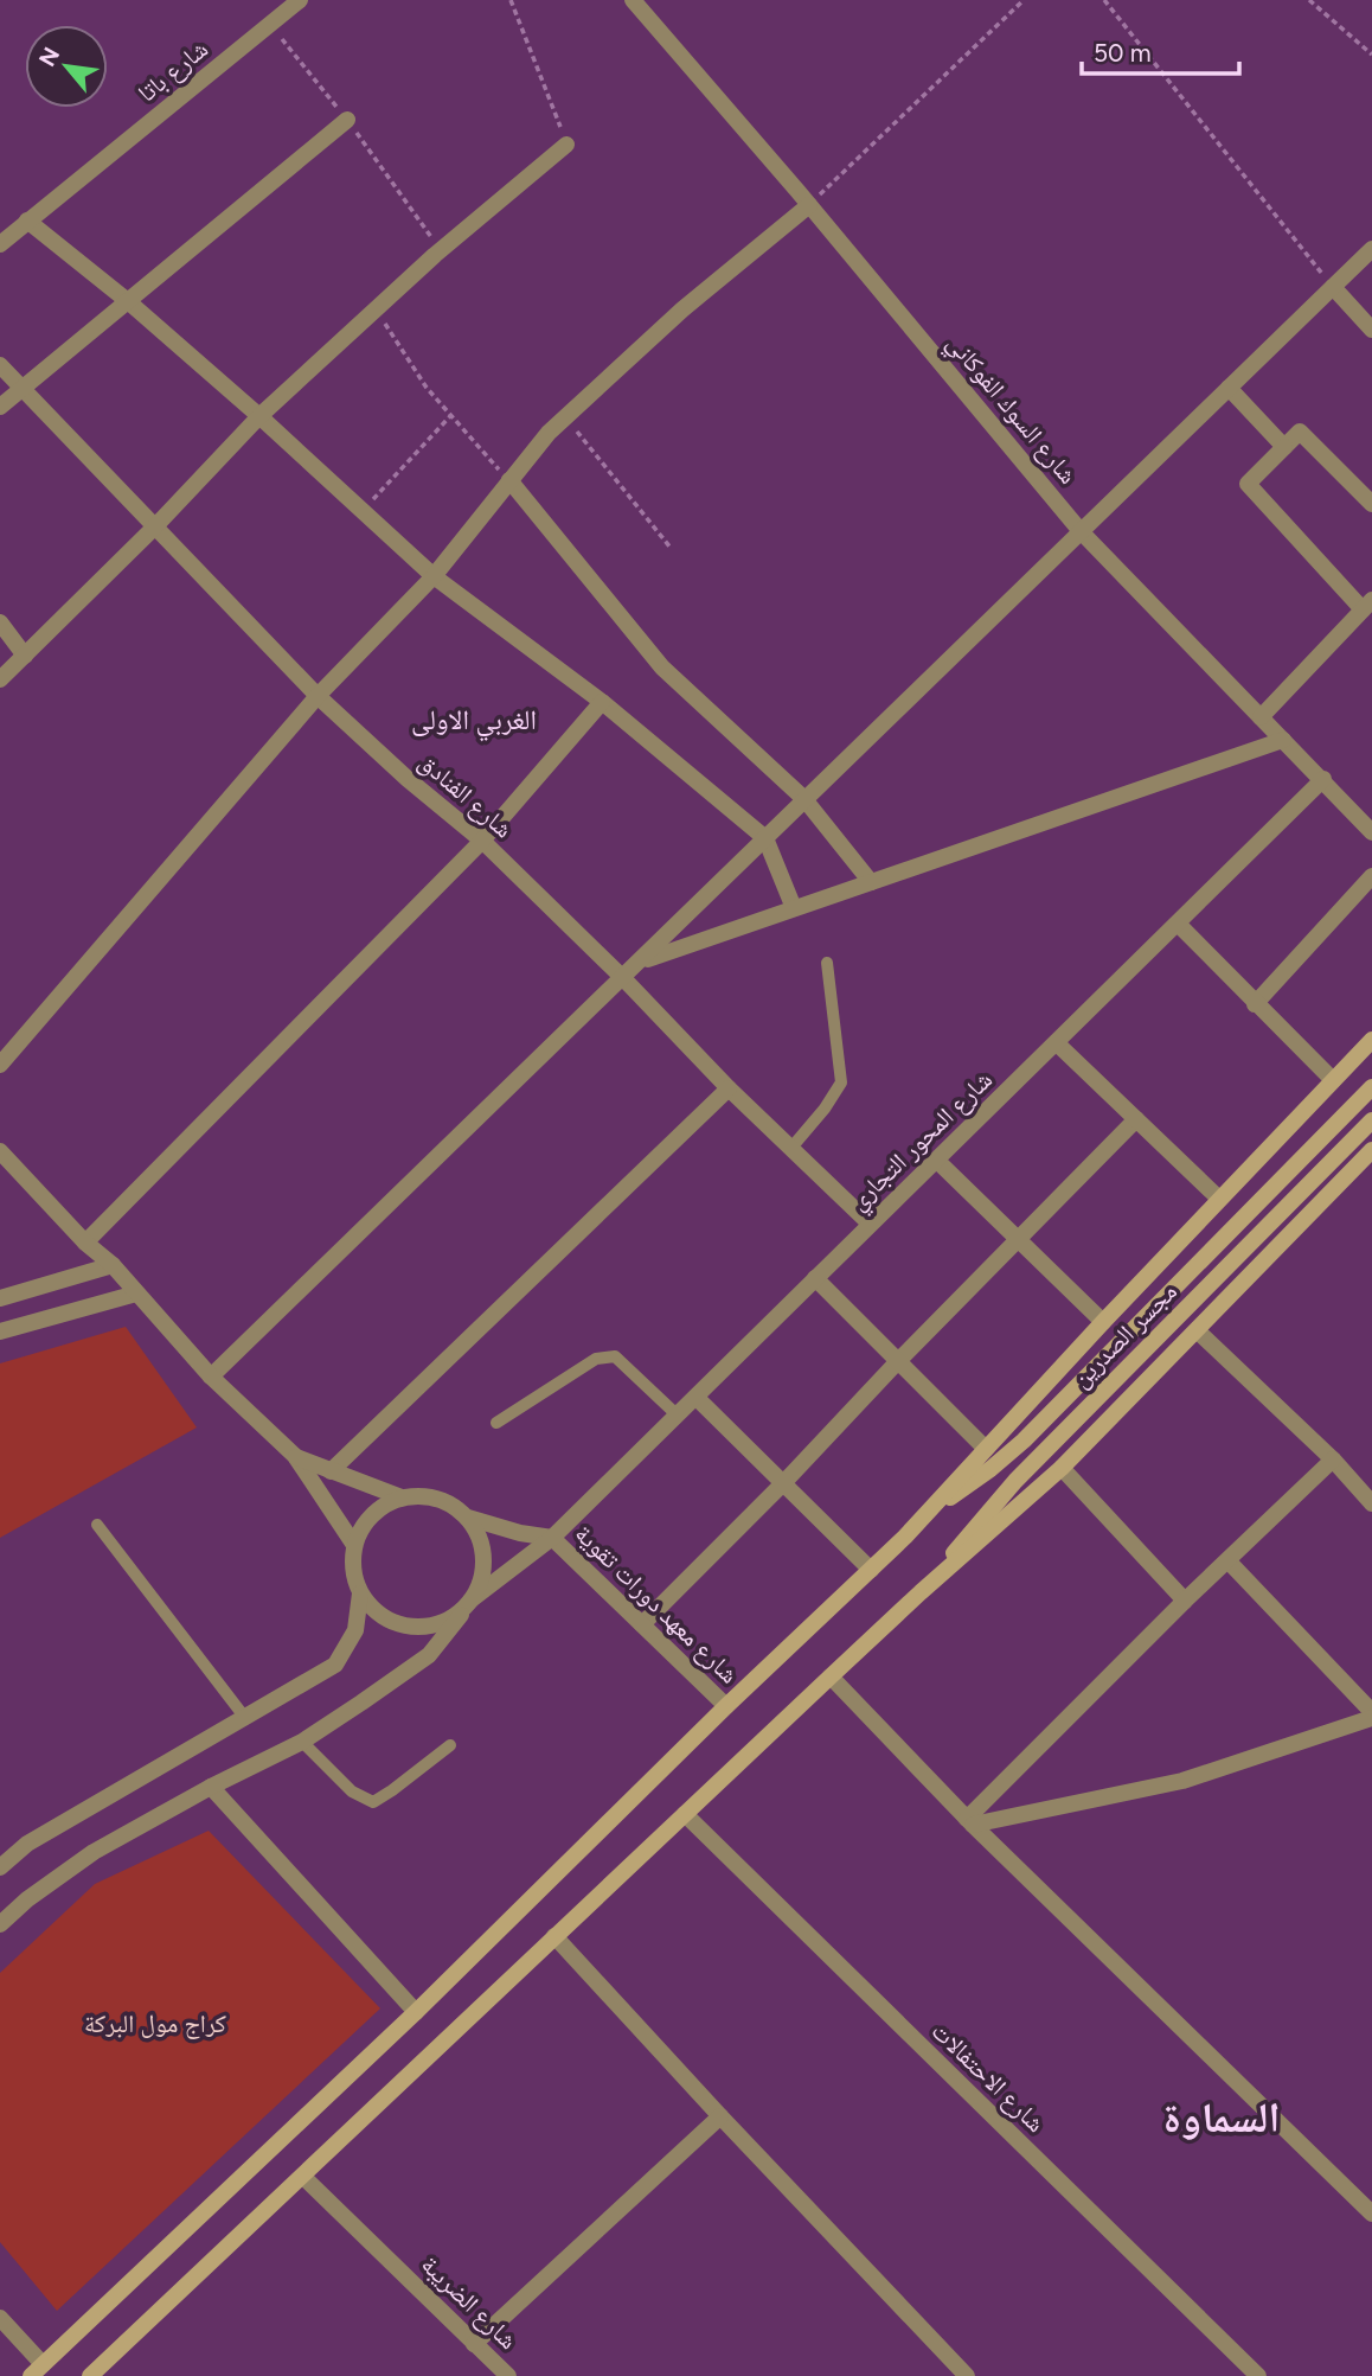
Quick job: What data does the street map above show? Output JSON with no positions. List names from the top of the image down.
{
  "streets": {
    "main road": ["مجسر الصدرين"],
    "street": [
      "شارع باتا",
      "شارع السوك الفوكاني",
      "شارع الفنادق",
      "شارع المحور التجاري",
      "شارع معهد دورات تقوية",
      "شارع الاحتفالات",
      "شارع الضريبة"
    ]
  },
  "crossings": [
    ["شارع السوك الفوكاني", "شارع المحور التجاري"],
    ["شارع الفنادق", "شارع المحور التجاري"],
    ["شارع المحور التجاري", "شارع معهد دورات تقوية"]
  ],
  "districts": ["الغربي الاولى", "السماوة"],
  "parks": ["كراج مول البركة"],
  "scale_bar": "50 m",
  "north": "top left"
}
